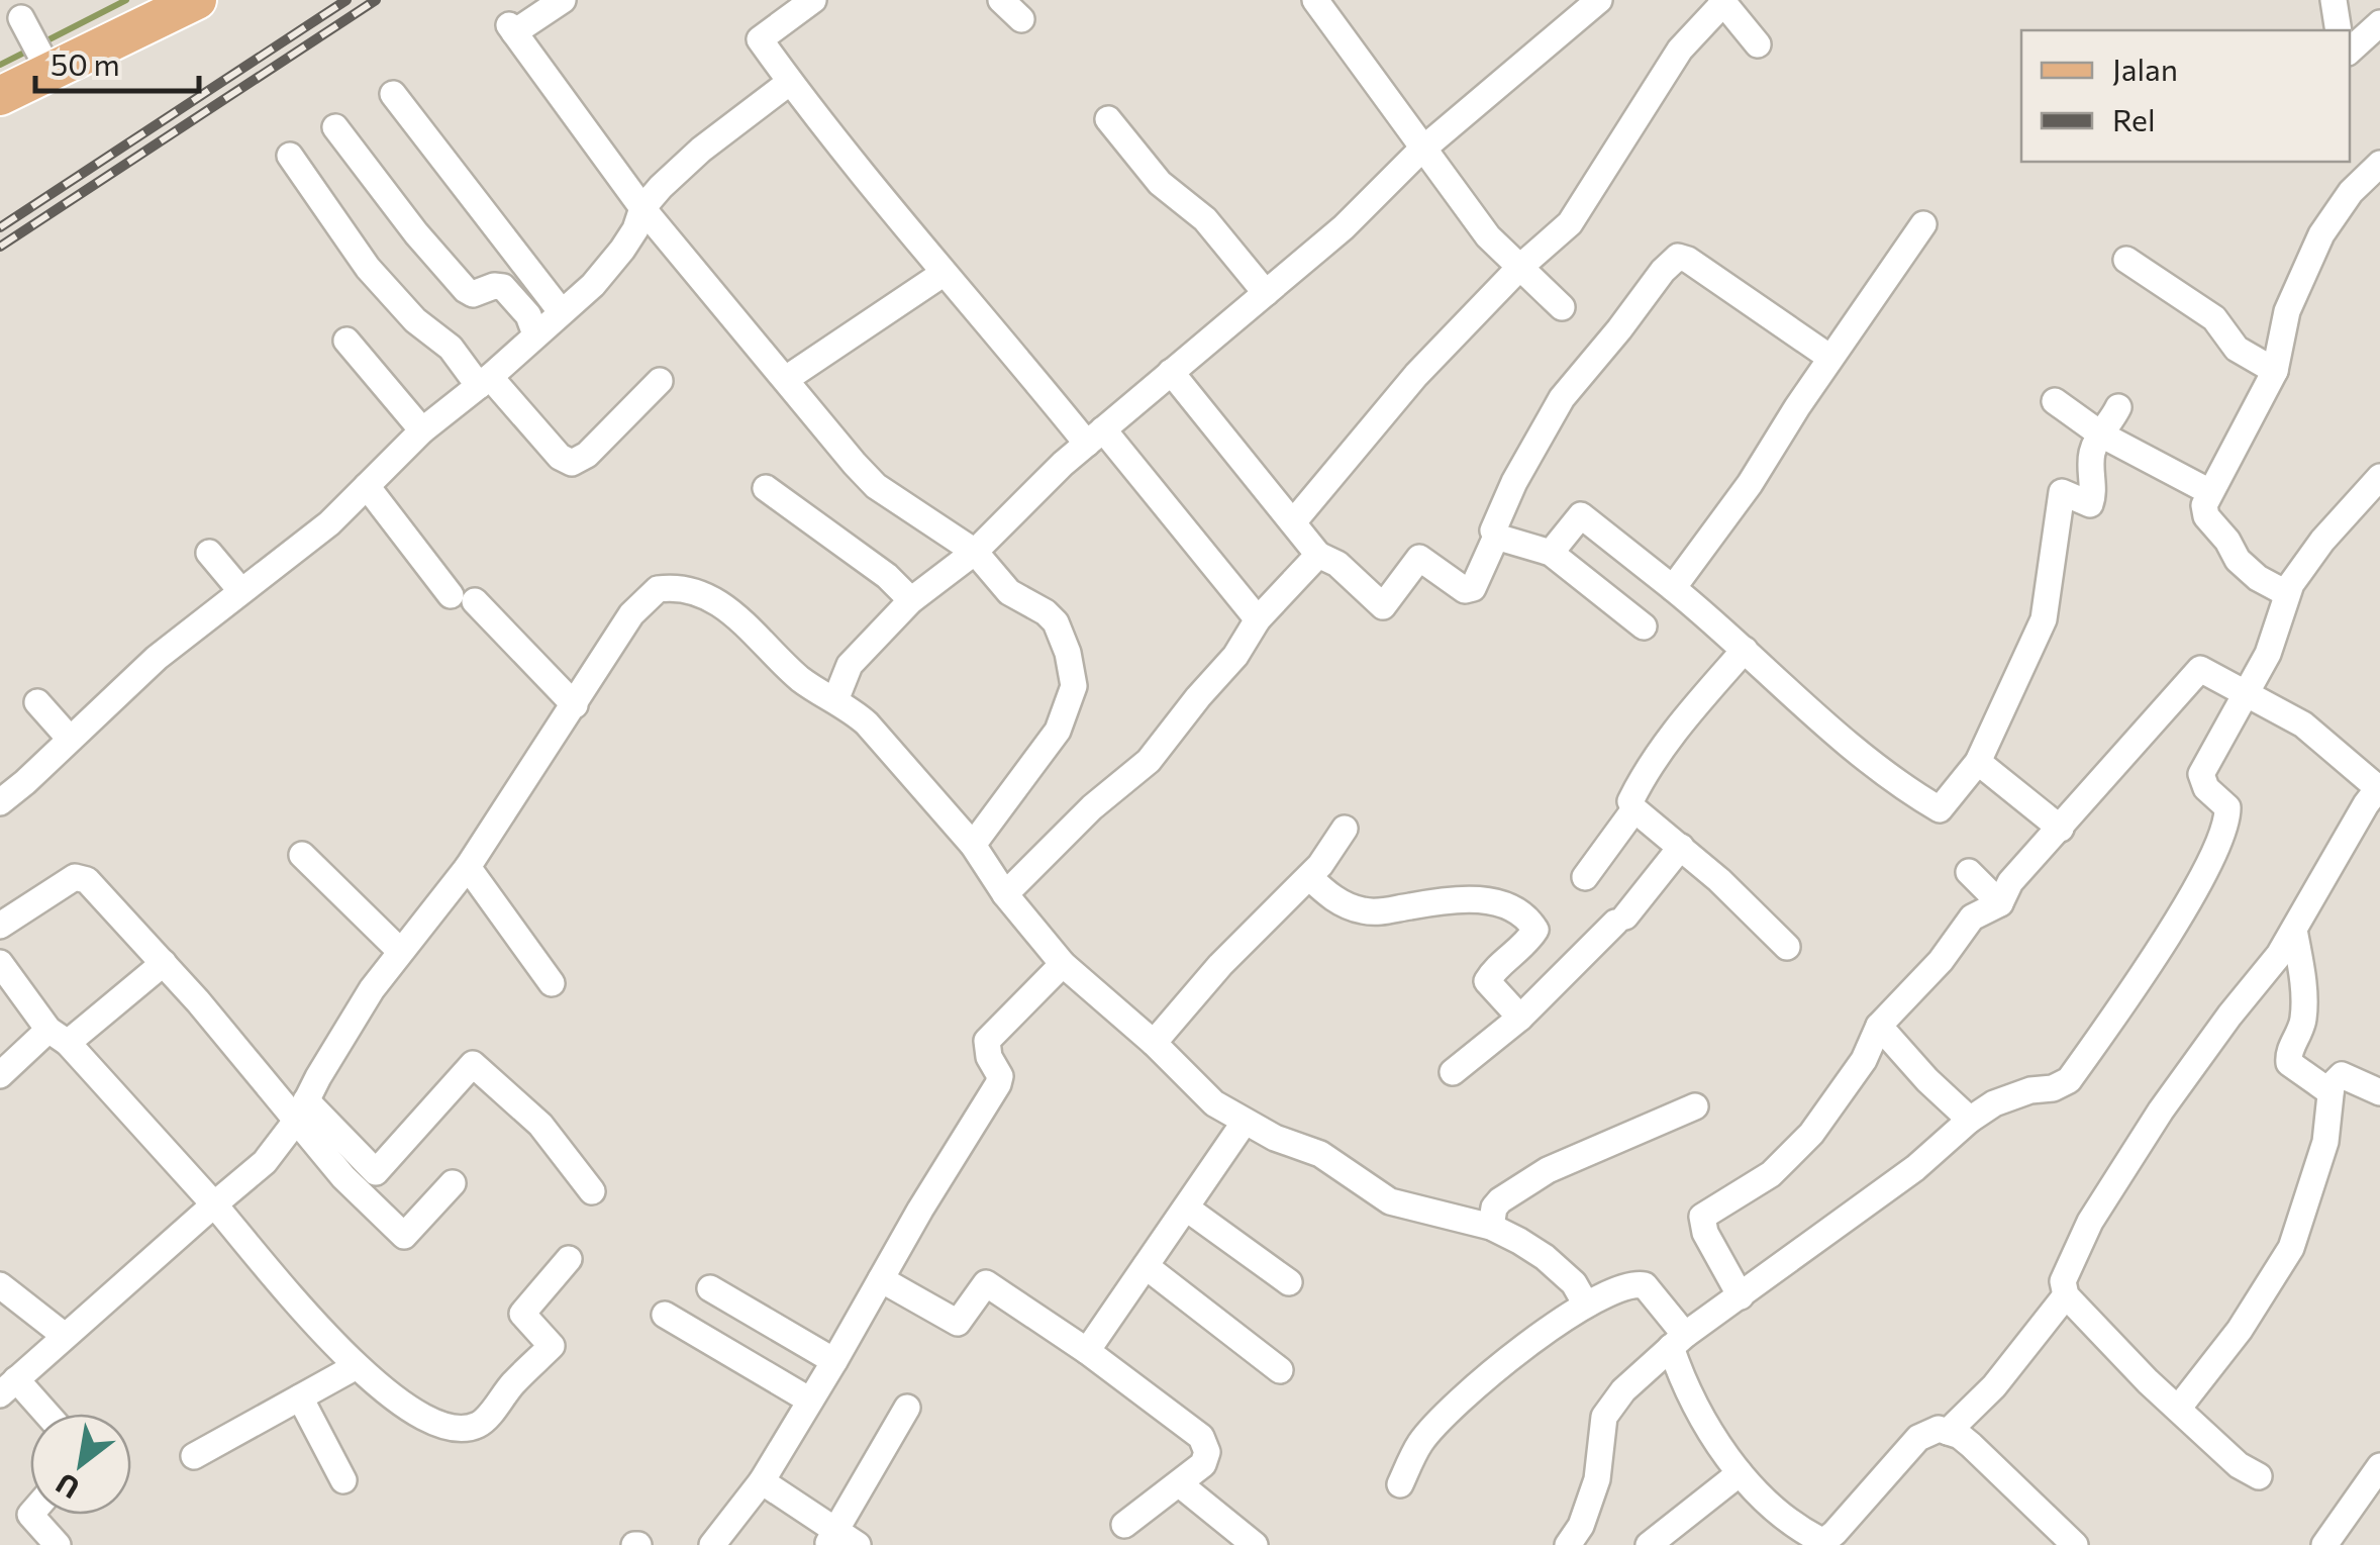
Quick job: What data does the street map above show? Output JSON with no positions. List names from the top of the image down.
{
  "legend": ["Jalan", "Rel"],
  "scale_bar": "50 m",
  "north": "bottom left"
}
